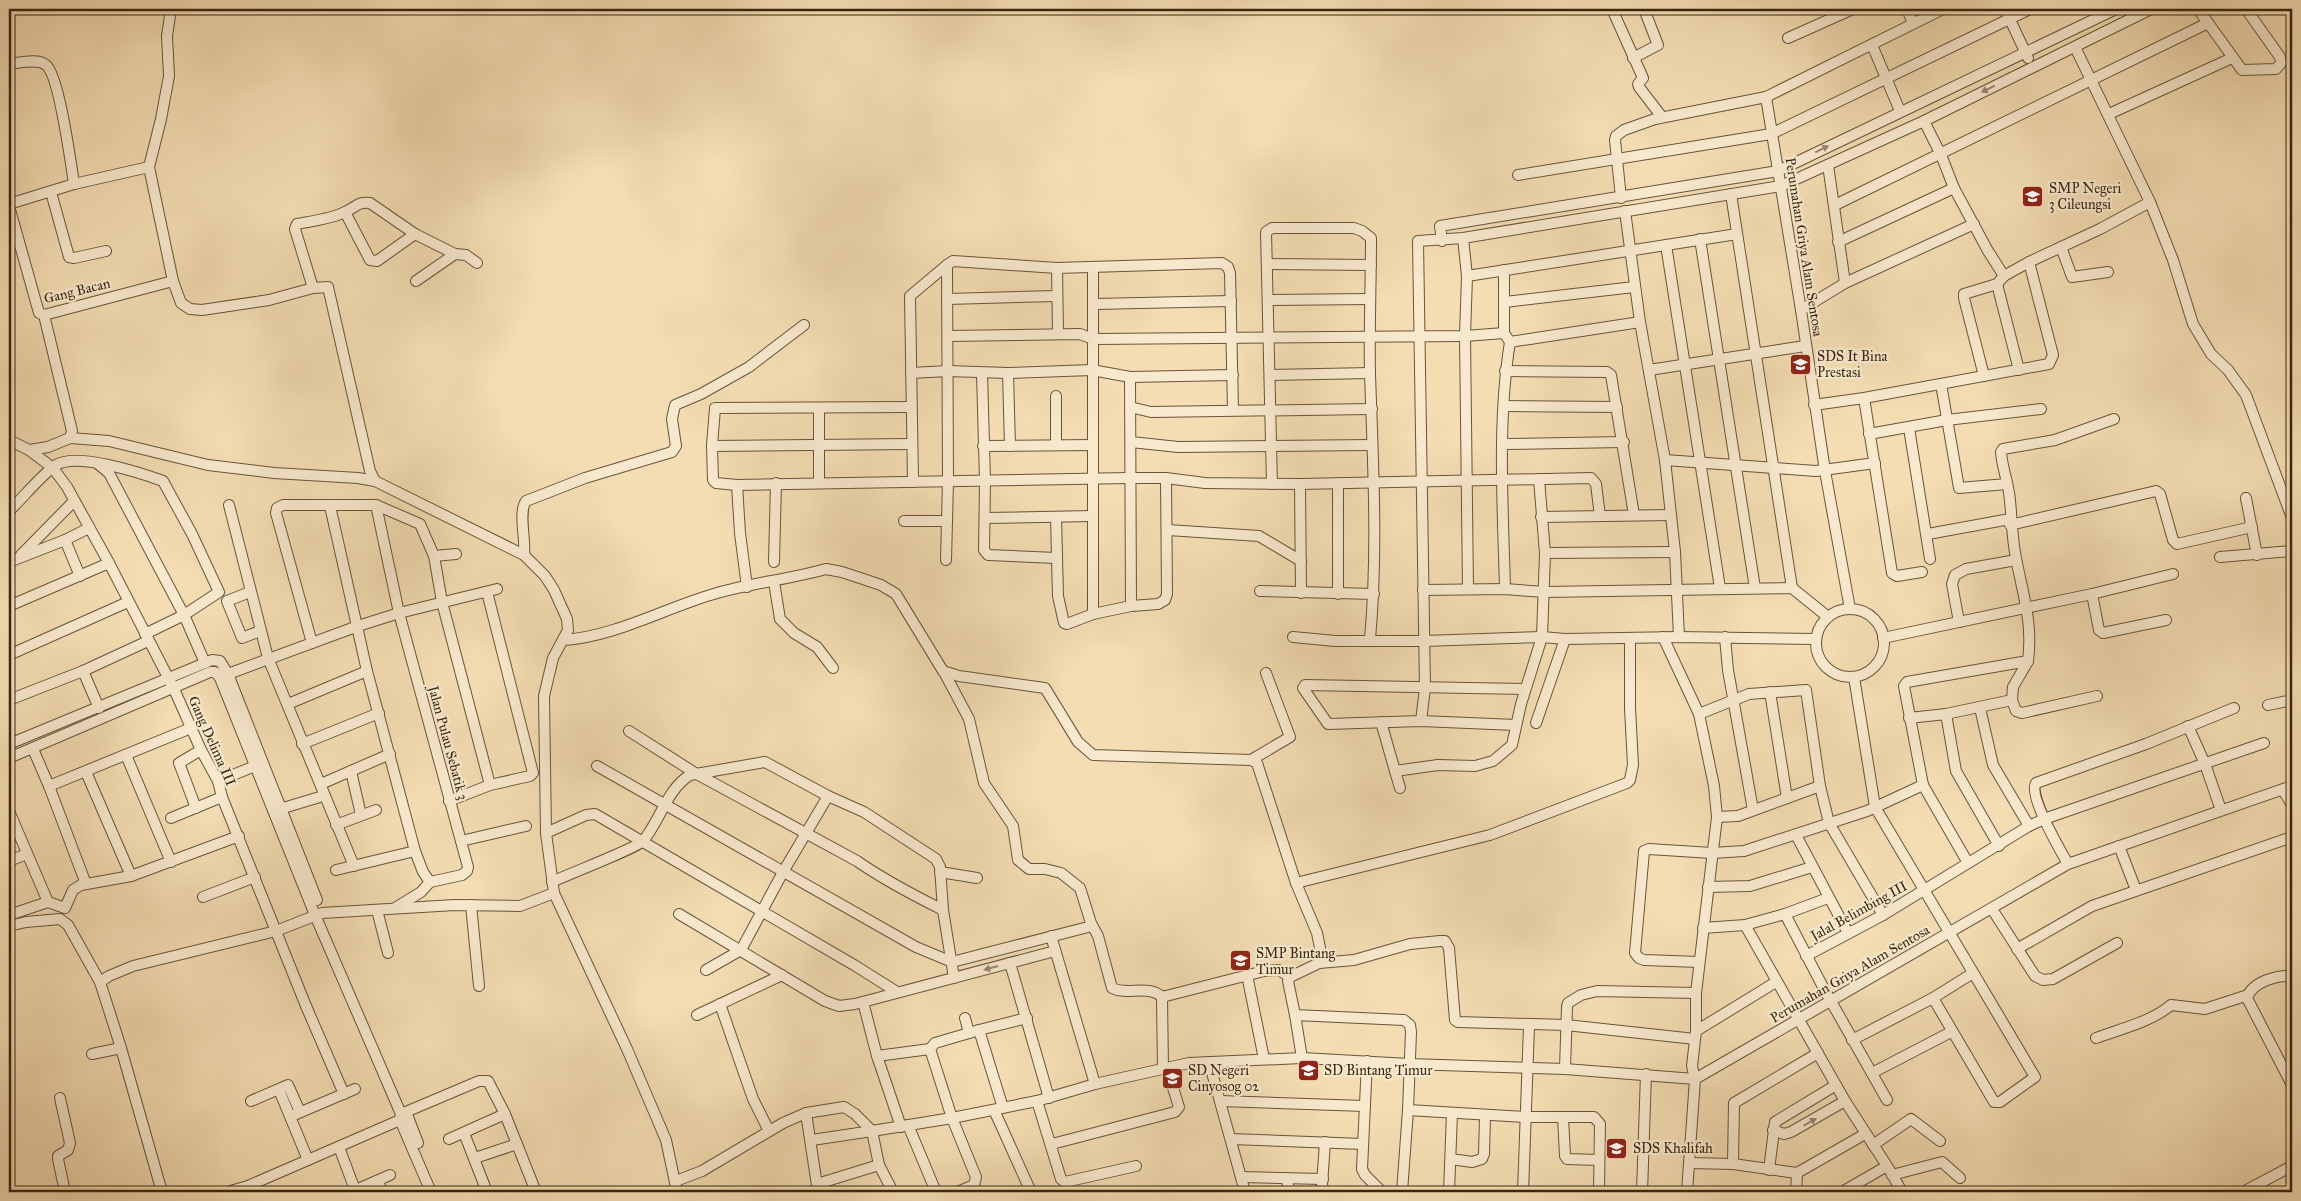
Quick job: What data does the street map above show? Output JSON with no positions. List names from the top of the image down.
{
  "streets": {
    "street": [
      "Perumahan Griya Alam Sentosa",
      "Gang Bacan",
      "Gang Delima III",
      "Jalan Pulau Sebatik 3",
      "Jalal Belimbing III"
    ]
  },
  "crossings": [
    ["Perumahan Griya Alam Sentosa", "Jalal Belimbing III"]
  ],
  "places": {
    "school or university": [
      "SMP Negeri 3 Cileungsi",
      "SDS It Bina Prestasi",
      "SMP Bintang Timur",
      "SD Bintang Timur",
      "SD Negeri Cinyosog 02",
      "SDS Khalifah"
    ]
  }
}
